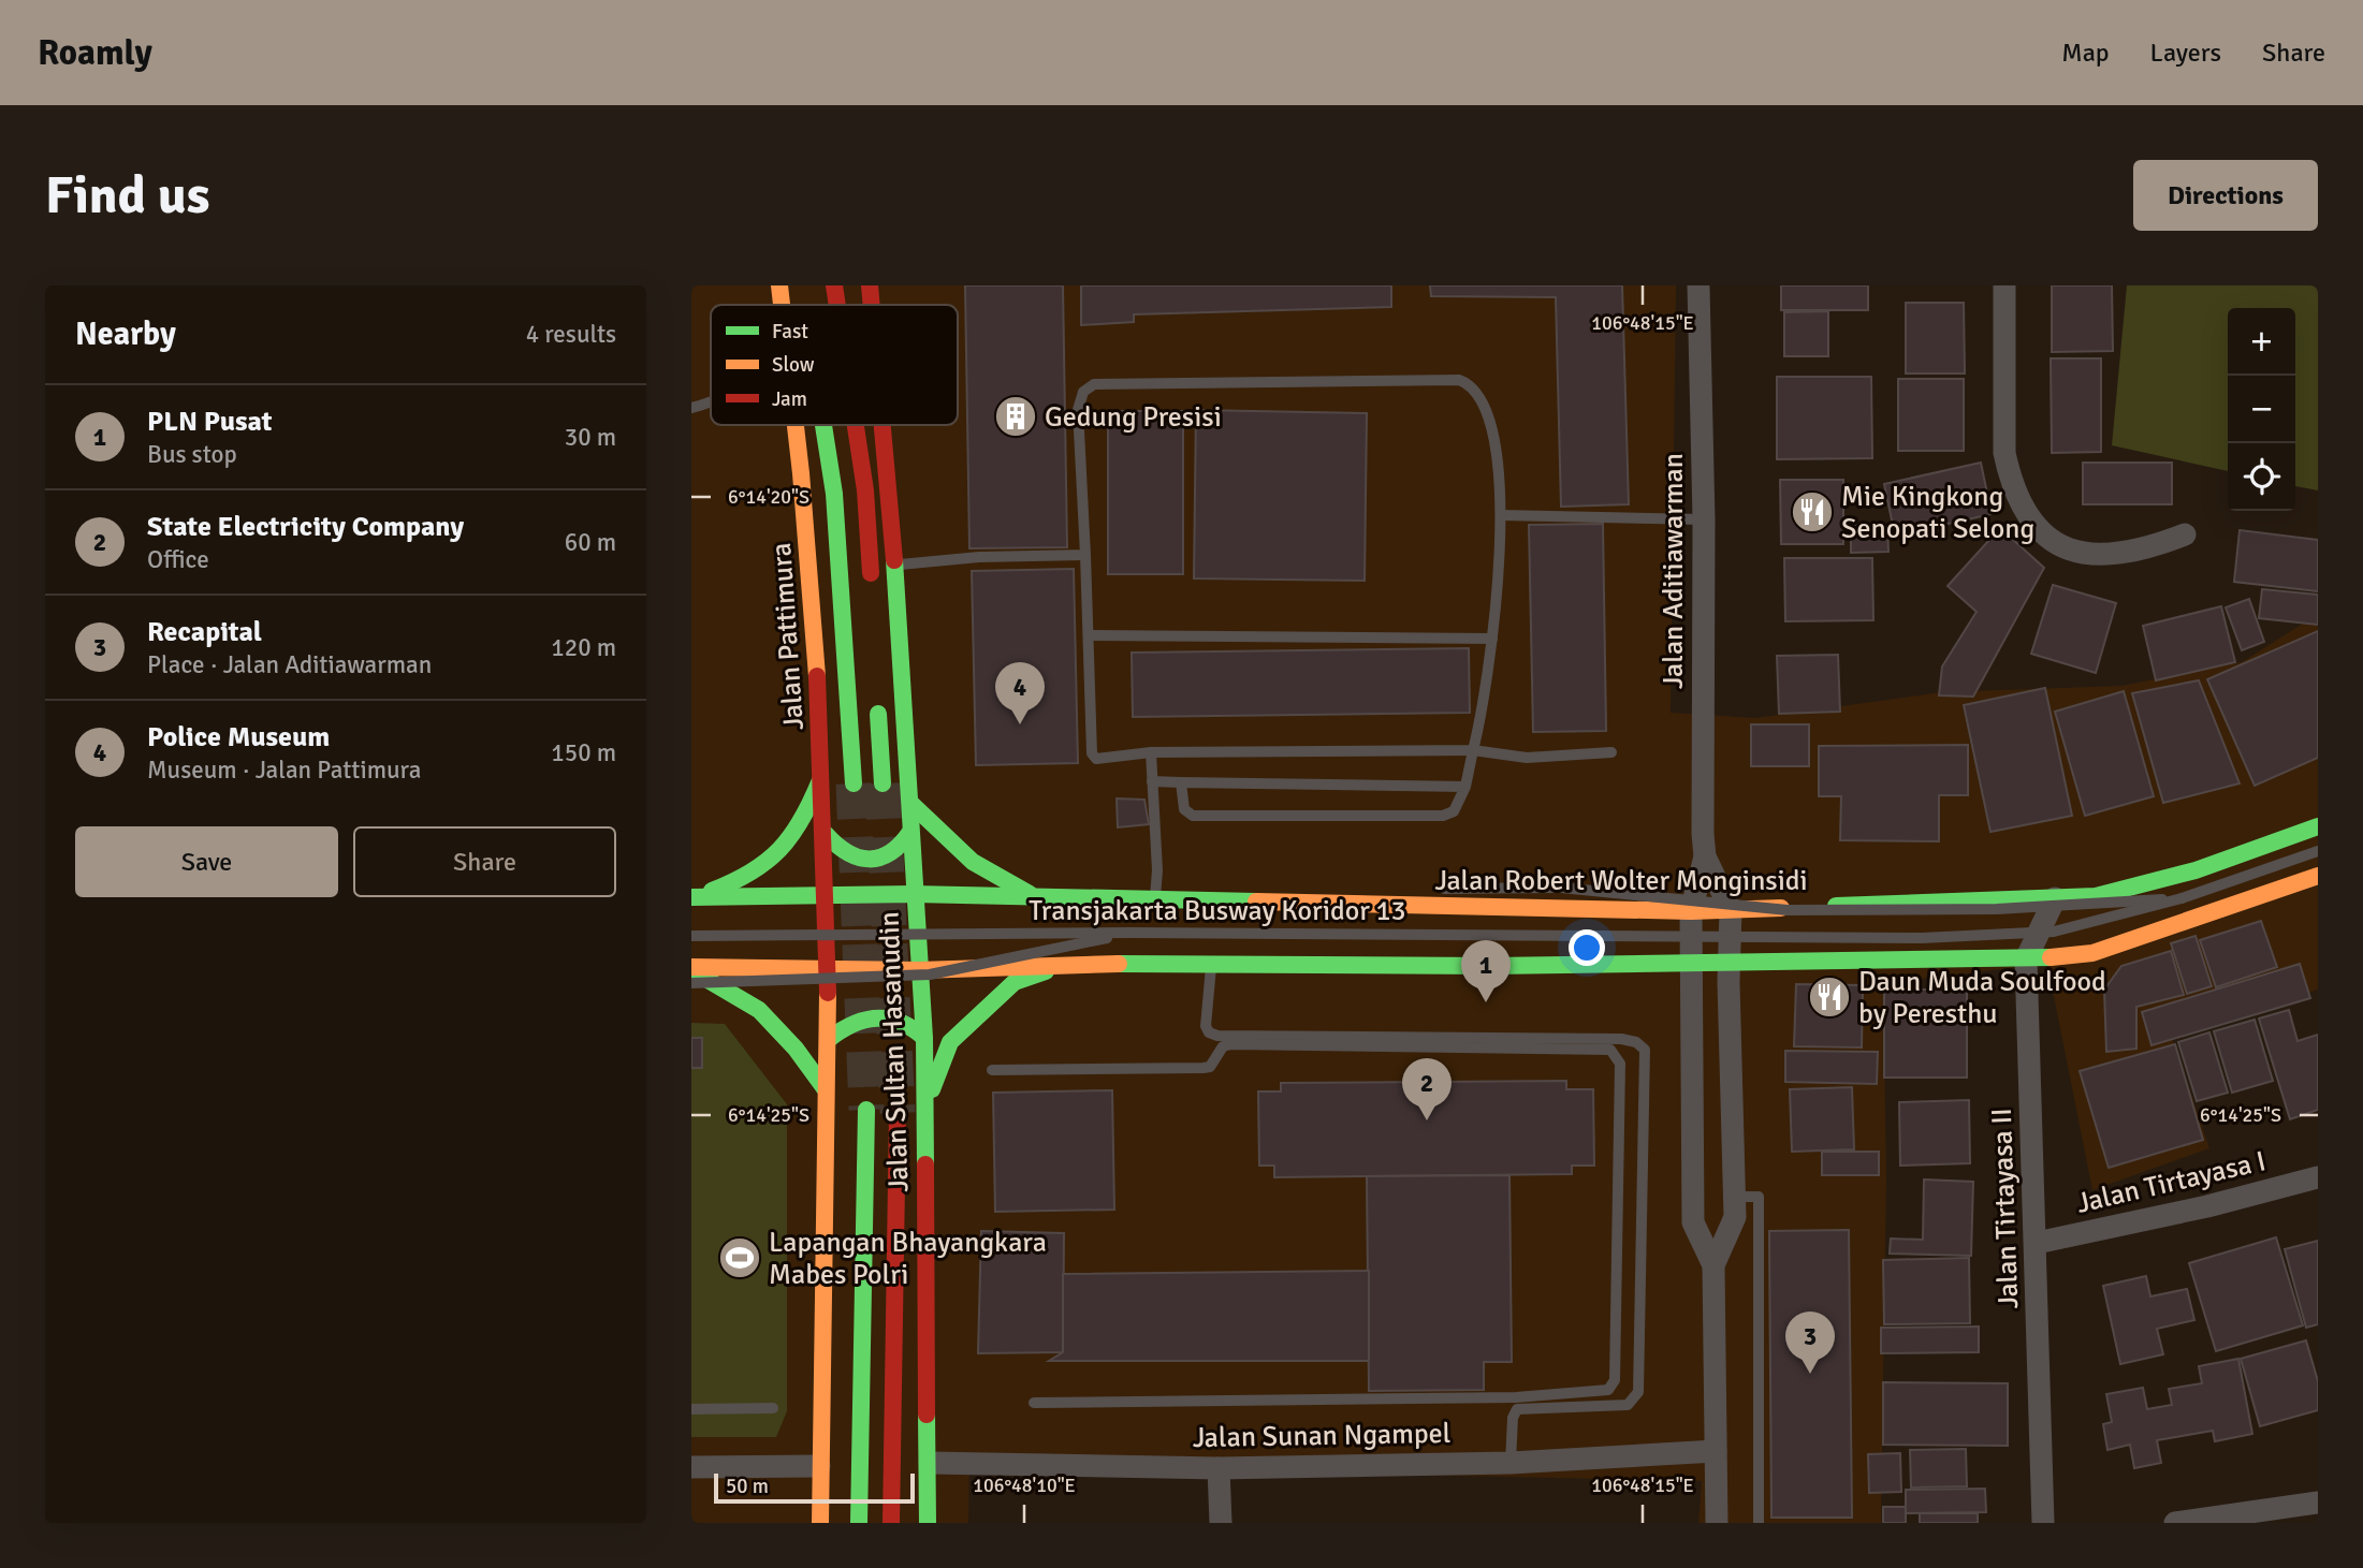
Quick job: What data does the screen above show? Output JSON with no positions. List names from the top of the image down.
{
  "streets": {
    "main road": ["Jalan Pattimura", "Jalan Robert Wolter Monginsidi", "Jalan Sultan Hasanudin"],
    "street": [
      "Jalan Aditiawarman",
      "Jalan Tirtayasa I",
      "Jalan Tirtayasa II",
      "Jalan Sunan Ngampel"
    ],
    "lane": ["Transjakarta Busway Koridor 13"]
  },
  "crossings": [
    ["Jalan Aditiawarman", "Jalan Robert Wolter Monginsidi"],
    ["Jalan Aditiawarman", "Jalan Sunan Ngampel"],
    ["Jalan Pattimura", "Jalan Robert Wolter Monginsidi"],
    ["Jalan Robert Wolter Monginsidi", "Jalan Sultan Hasanudin"],
    ["Jalan Robert Wolter Monginsidi", "Jalan Tirtayasa II"],
    ["Jalan Sultan Hasanudin", "Jalan Sunan Ngampel"],
    ["Jalan Tirtayasa I", "Jalan Tirtayasa II"]
  ],
  "places": {
    "building": ["Gedung Presisi"],
    "restaurant": ["Mie Kingkong Senopati Selong", "Daun Muda Soulfood by Peresthu"],
    "sports": ["Lapangan Bhayangkara Mabes Polri"]
  },
  "legend": ["Fast", "Slow", "Jam"],
  "scale_bar": "50 m",
  "page": {
    "header": "Roamly",
    "nav": ["Map", "Layers", "Share"],
    "buttons": [
      "Directions",
      ["Save", "Share"]
    ],
    "title": "Find us",
    "heading": ["Nearby", "4 results"],
    "map_buttons": ["+", "−"],
    "list": [
      {
        "mark": "1",
        "name": "PLN Pusat",
        "note": "Bus stop",
        "value": "30 m"
      },
      {
        "mark": "2",
        "name": "State Electricity Company",
        "note": "Office",
        "value": "60 m"
      },
      {
        "mark": "3",
        "name": "Recapital",
        "note": "Place · Jalan Aditiawarman",
        "value": "120 m"
      },
      {
        "mark": "4",
        "name": "Police Museum",
        "note": "Museum · Jalan Pattimura",
        "value": "150 m"
      }
    ],
    "pins": [
      "4",
      "1",
      "2",
      "3"
    ],
    "scale": "50 m"
  },
  "coordinates": [
    "106°48'15\"E",
    "6°14'20\"S",
    "6°14'25\"S",
    "106°48'10\"E"
  ]
}
